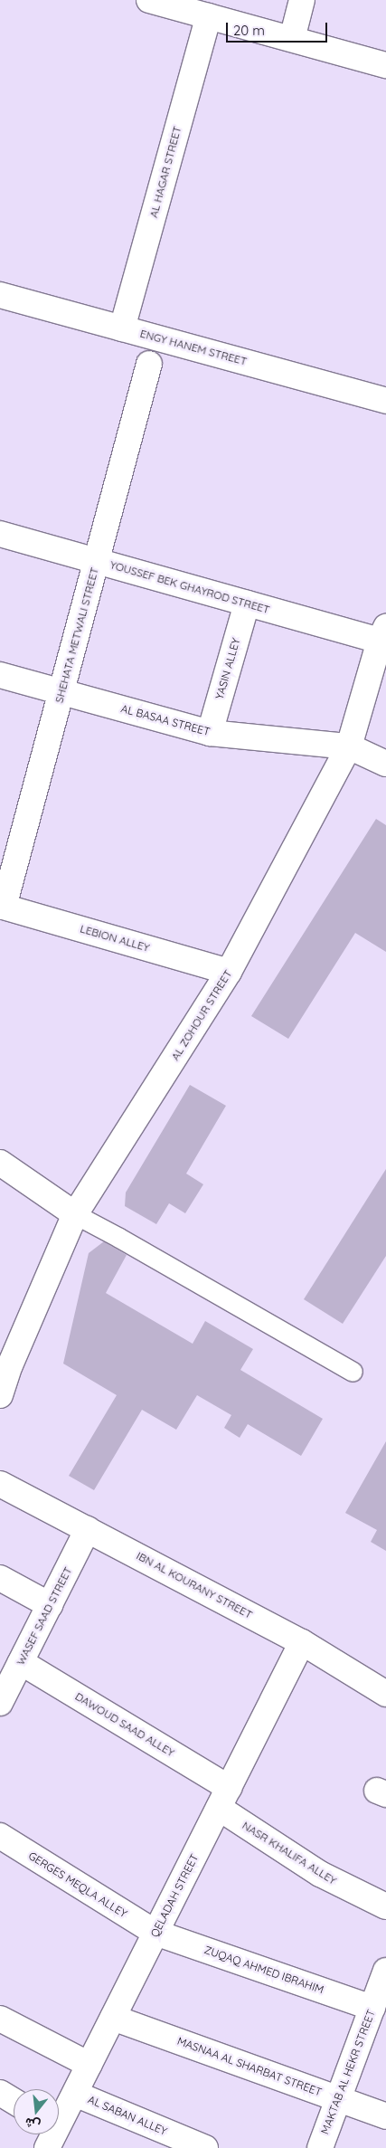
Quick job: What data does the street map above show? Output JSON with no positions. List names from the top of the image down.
{
  "streets": {
    "street": [
      "AL HAGAR STREET",
      "ENGY HANEM STREET",
      "YOUSSEF BEK GHAYROD STREET",
      "SHEHATA METWALI STREET",
      "YASIN ALLEY",
      "AL BASAA STREET",
      "LEBION ALLEY",
      "AL ZOHOUR STREET",
      "IBN AL KOURANY STREET",
      "WASEF SAAD STREET",
      "DAWOUD SAAD ALLEY",
      "NASR KHALIFA ALLEY",
      "GERGES MEQLA ALLEY",
      "QELADAH STREET",
      "ZUQAQ AHMED IBRAHIM",
      "MASNAA AL SHARBAT STREET",
      "MAKTAB AL HEKR STREET",
      "AL SABAN ALLEY"
    ]
  },
  "crossings": [
    ["AL HAGAR STREET", "ENGY HANEM STREET"],
    ["YOUSSEF BEK GHAYROD STREET", "SHEHATA METWALI STREET"],
    ["YOUSSEF BEK GHAYROD STREET", "YASIN ALLEY"],
    ["YOUSSEF BEK GHAYROD STREET", "AL ZOHOUR STREET"],
    ["SHEHATA METWALI STREET", "AL BASAA STREET"],
    ["SHEHATA METWALI STREET", "LEBION ALLEY"],
    ["YASIN ALLEY", "AL BASAA STREET"],
    ["AL BASAA STREET", "AL ZOHOUR STREET"],
    ["LEBION ALLEY", "AL ZOHOUR STREET"],
    ["IBN AL KOURANY STREET", "WASEF SAAD STREET"],
    ["IBN AL KOURANY STREET", "QELADAH STREET"],
    ["WASEF SAAD STREET", "DAWOUD SAAD ALLEY"],
    ["DAWOUD SAAD ALLEY", "NASR KHALIFA ALLEY"],
    ["DAWOUD SAAD ALLEY", "QELADAH STREET"],
    ["NASR KHALIFA ALLEY", "QELADAH STREET"],
    ["GERGES MEQLA ALLEY", "QELADAH STREET"],
    ["GERGES MEQLA ALLEY", "ZUQAQ AHMED IBRAHIM"],
    ["QELADAH STREET", "ZUQAQ AHMED IBRAHIM"],
    ["QELADAH STREET", "MASNAA AL SHARBAT STREET"],
    ["QELADAH STREET", "AL SABAN ALLEY"],
    ["ZUQAQ AHMED IBRAHIM", "MAKTAB AL HEKR STREET"],
    ["MASNAA AL SHARBAT STREET", "MAKTAB AL HEKR STREET"]
  ],
  "scale_bar": "20 m",
  "north": "bottom"
}
